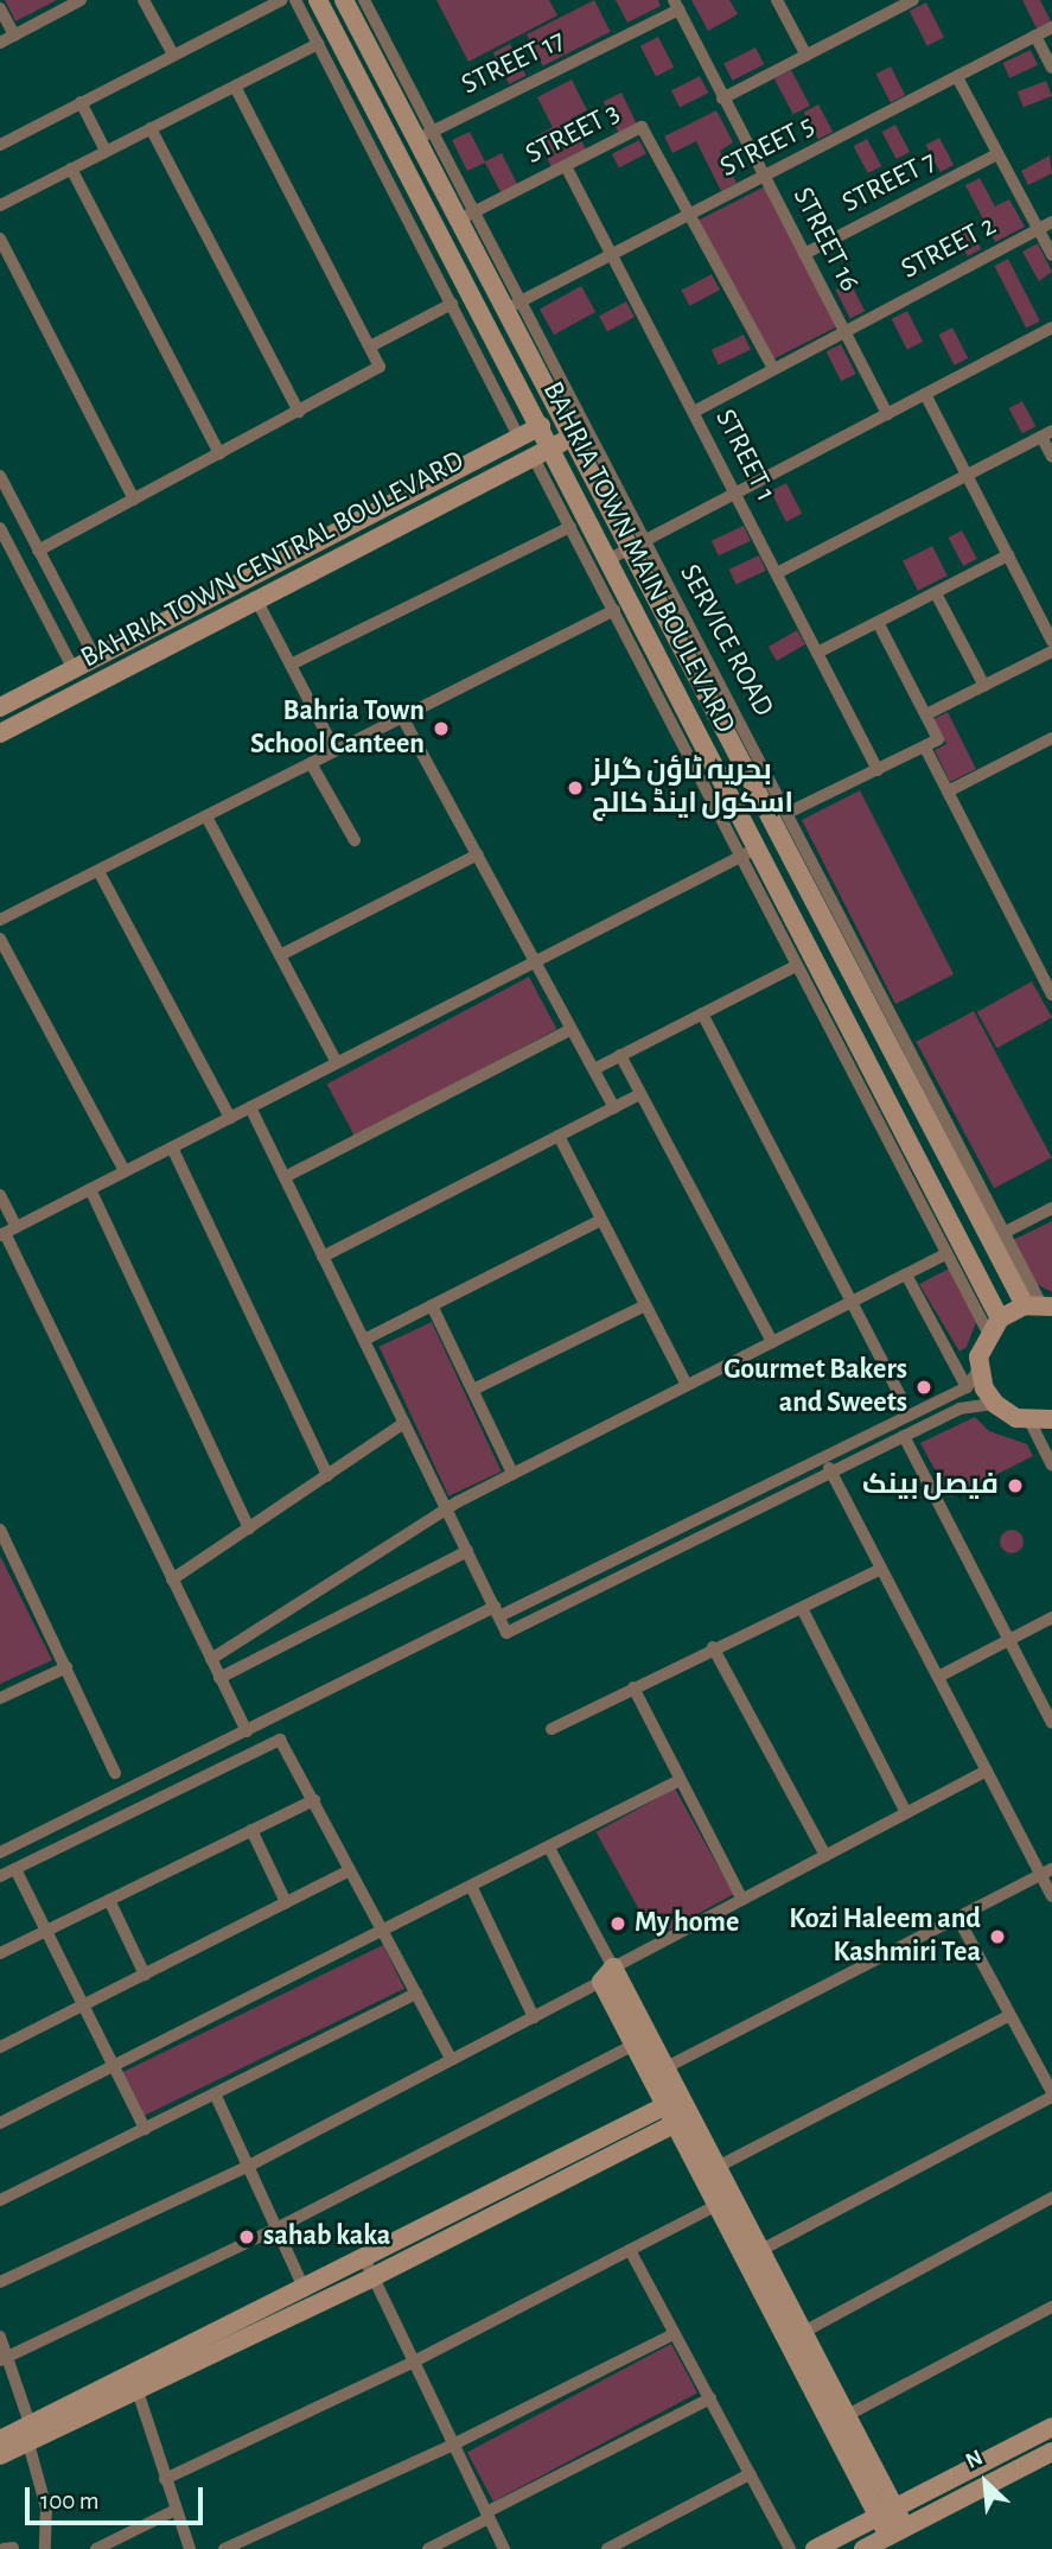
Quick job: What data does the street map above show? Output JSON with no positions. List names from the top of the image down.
{
  "streets": {
    "main road": ["BAHRIA TOWN MAIN BOULEVARD", "BAHRIA TOWN CENTRAL BOULEVARD"],
    "street": [
      "STREET 17",
      "STREET 3",
      "STREET 5",
      "STREET 7",
      "STREET 16",
      "STREET 2",
      "STREET 1"
    ]
  },
  "crossings": [
    ["STREET 17", "STREET 16"],
    ["STREET 17", "BAHRIA TOWN MAIN BOULEVARD"],
    ["STREET 3", "STREET 5"],
    ["STREET 3", "STREET 2"],
    ["STREET 3", "STREET 1"],
    ["STREET 3", "BAHRIA TOWN MAIN BOULEVARD"],
    ["STREET 5", "STREET 16"],
    ["STREET 5", "STREET 1"],
    ["STREET 5", "BAHRIA TOWN MAIN BOULEVARD"],
    ["STREET 7", "STREET 16"],
    ["STREET 16", "STREET 2"],
    ["STREET 2", "STREET 1"],
    ["BAHRIA TOWN MAIN BOULEVARD", "BAHRIA TOWN CENTRAL BOULEVARD"]
  ],
  "places": [
    "Bahria Town School Canteen",
    "بحریہ ٹاؤن گرلز اسکول اینڈ کالج",
    "Gourmet Bakers and Sweets",
    "فیصل بینک",
    "My home",
    "Kozi Haleem and Kashmiri Tea",
    "sahab kaka"
  ],
  "scale_bar": "100 m",
  "north": "top left"
}
